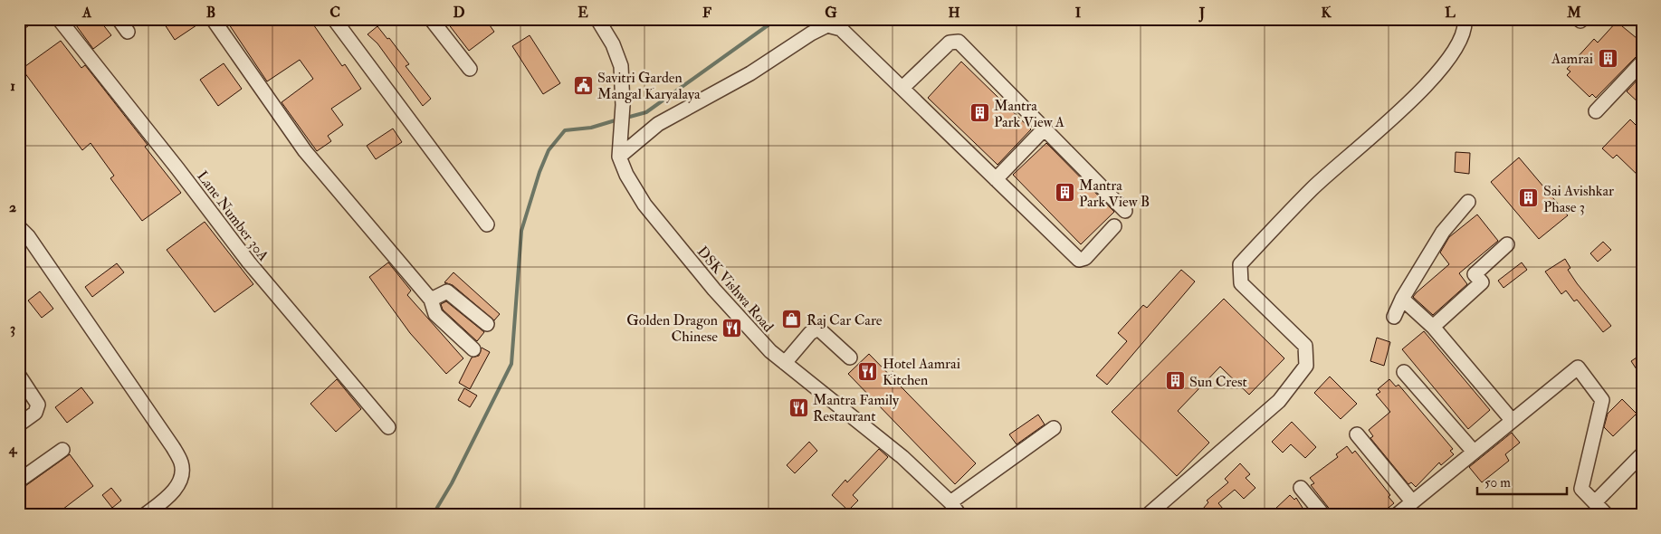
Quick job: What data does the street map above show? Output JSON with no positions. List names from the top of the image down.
{
  "streets": {
    "street": ["Lane Number 30A", "DSK Vishwa Road"]
  },
  "places": {
    "building": [
      "Aamrai",
      "Mantra Park View A",
      "Mantra Park View B",
      "Sai Avishkar Phase 3",
      "Sun Crest"
    ],
    "public building": ["Savitri Garden Mangal Karyalaya"],
    "shop": ["Raj Car Care"],
    "restaurant": ["Golden Dragon Chinese", "Hotel Aamrai Kitchen", "Mantra Family Restaurant"]
  },
  "scale_bar": "50 m",
  "grid": {
    "columns": [
      "A",
      "B",
      "C",
      "D",
      "E",
      "F",
      "G",
      "H",
      "I",
      "J",
      "K",
      "L",
      "M"
    ],
    "rows": [
      "1",
      "2",
      "3",
      "4"
    ]
  }
}
